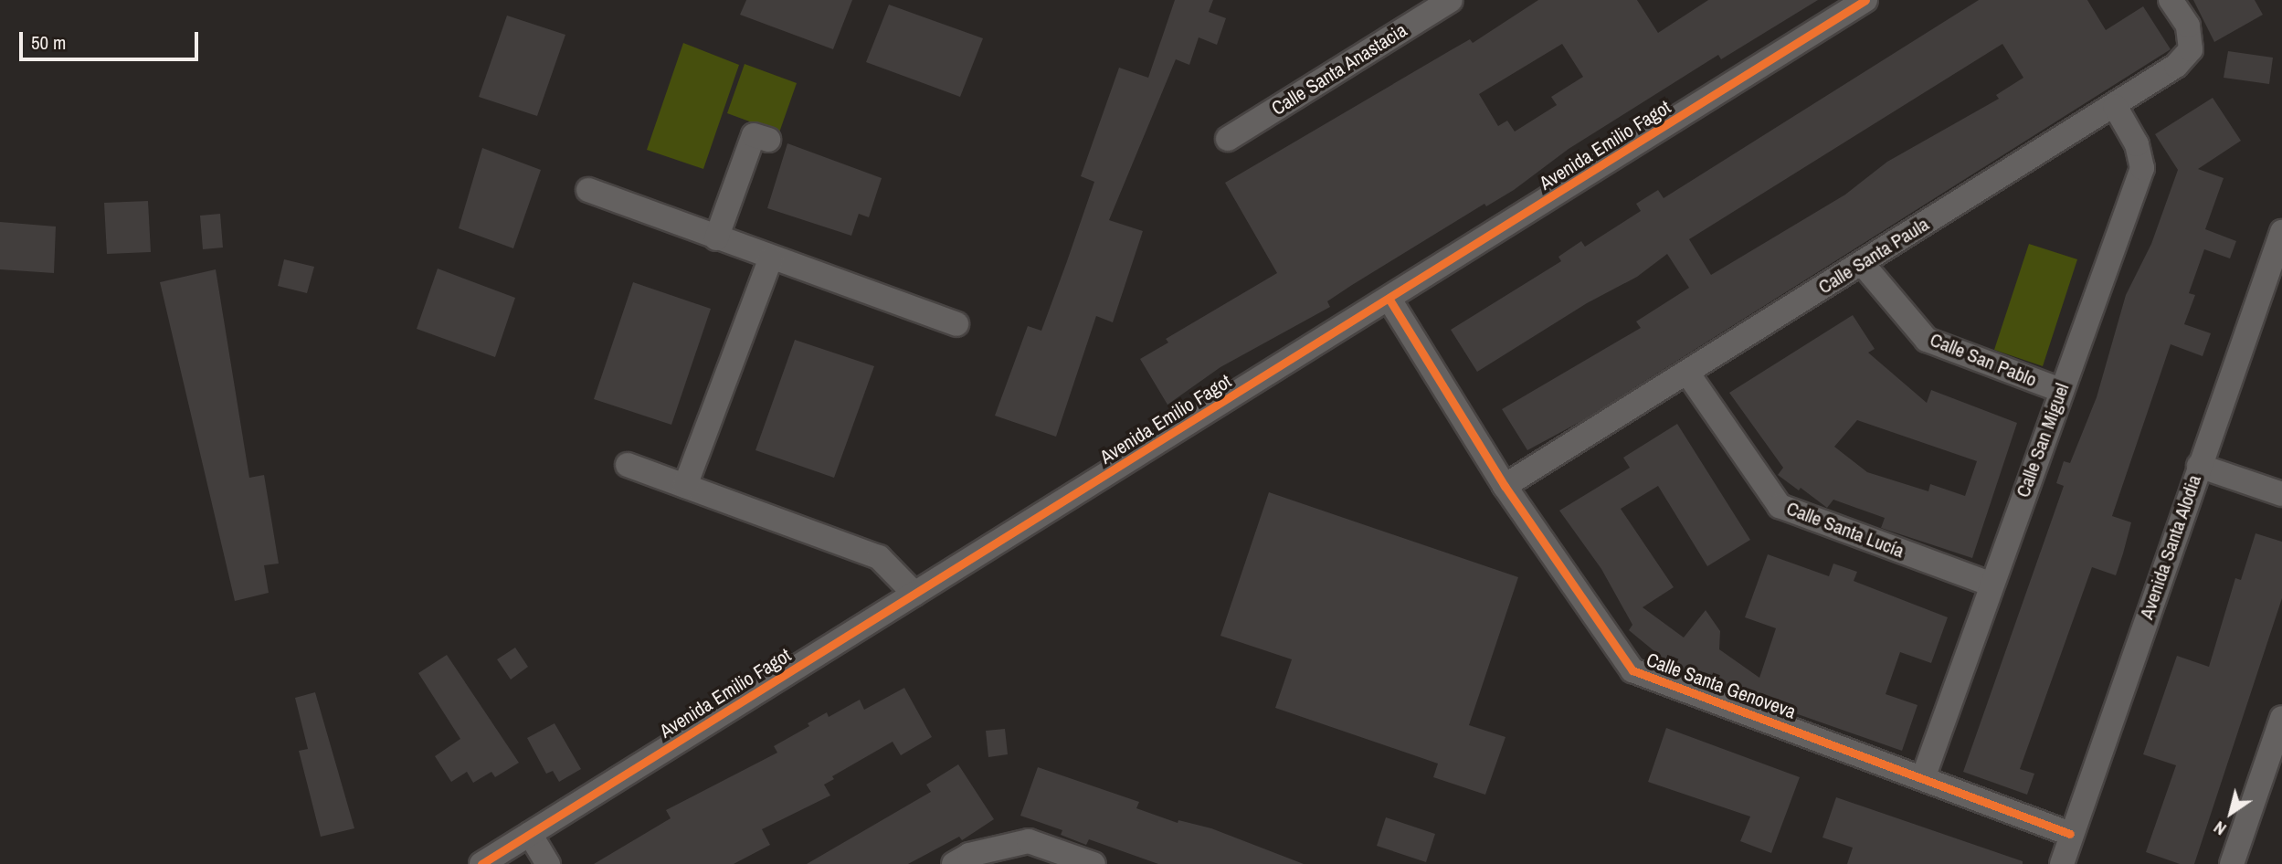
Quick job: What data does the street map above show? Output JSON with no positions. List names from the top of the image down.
{
  "streets": {
    "street": [
      "Calle Santa Anastacia",
      "Avenida Emilio Fagot",
      "Calle Santa Paula",
      "Calle San Pablo",
      "Calle San Miguel",
      "Calle Santa Lucía",
      "Avenida Santa Alodia",
      "Calle Santa Genoveva"
    ]
  },
  "crossings": [
    ["Avenida Emilio Fagot", "Calle Santa Genoveva"],
    ["Calle Santa Paula", "Calle San Pablo"],
    ["Calle Santa Paula", "Calle San Miguel"],
    ["Calle Santa Paula", "Calle Santa Lucía"],
    ["Calle Santa Paula", "Calle Santa Genoveva"],
    ["Calle San Pablo", "Calle San Miguel"],
    ["Calle San Miguel", "Calle Santa Lucía"],
    ["Calle San Miguel", "Calle Santa Genoveva"],
    ["Avenida Santa Alodia", "Calle Santa Genoveva"]
  ],
  "scale_bar": "50 m",
  "north": "bottom left"
}
